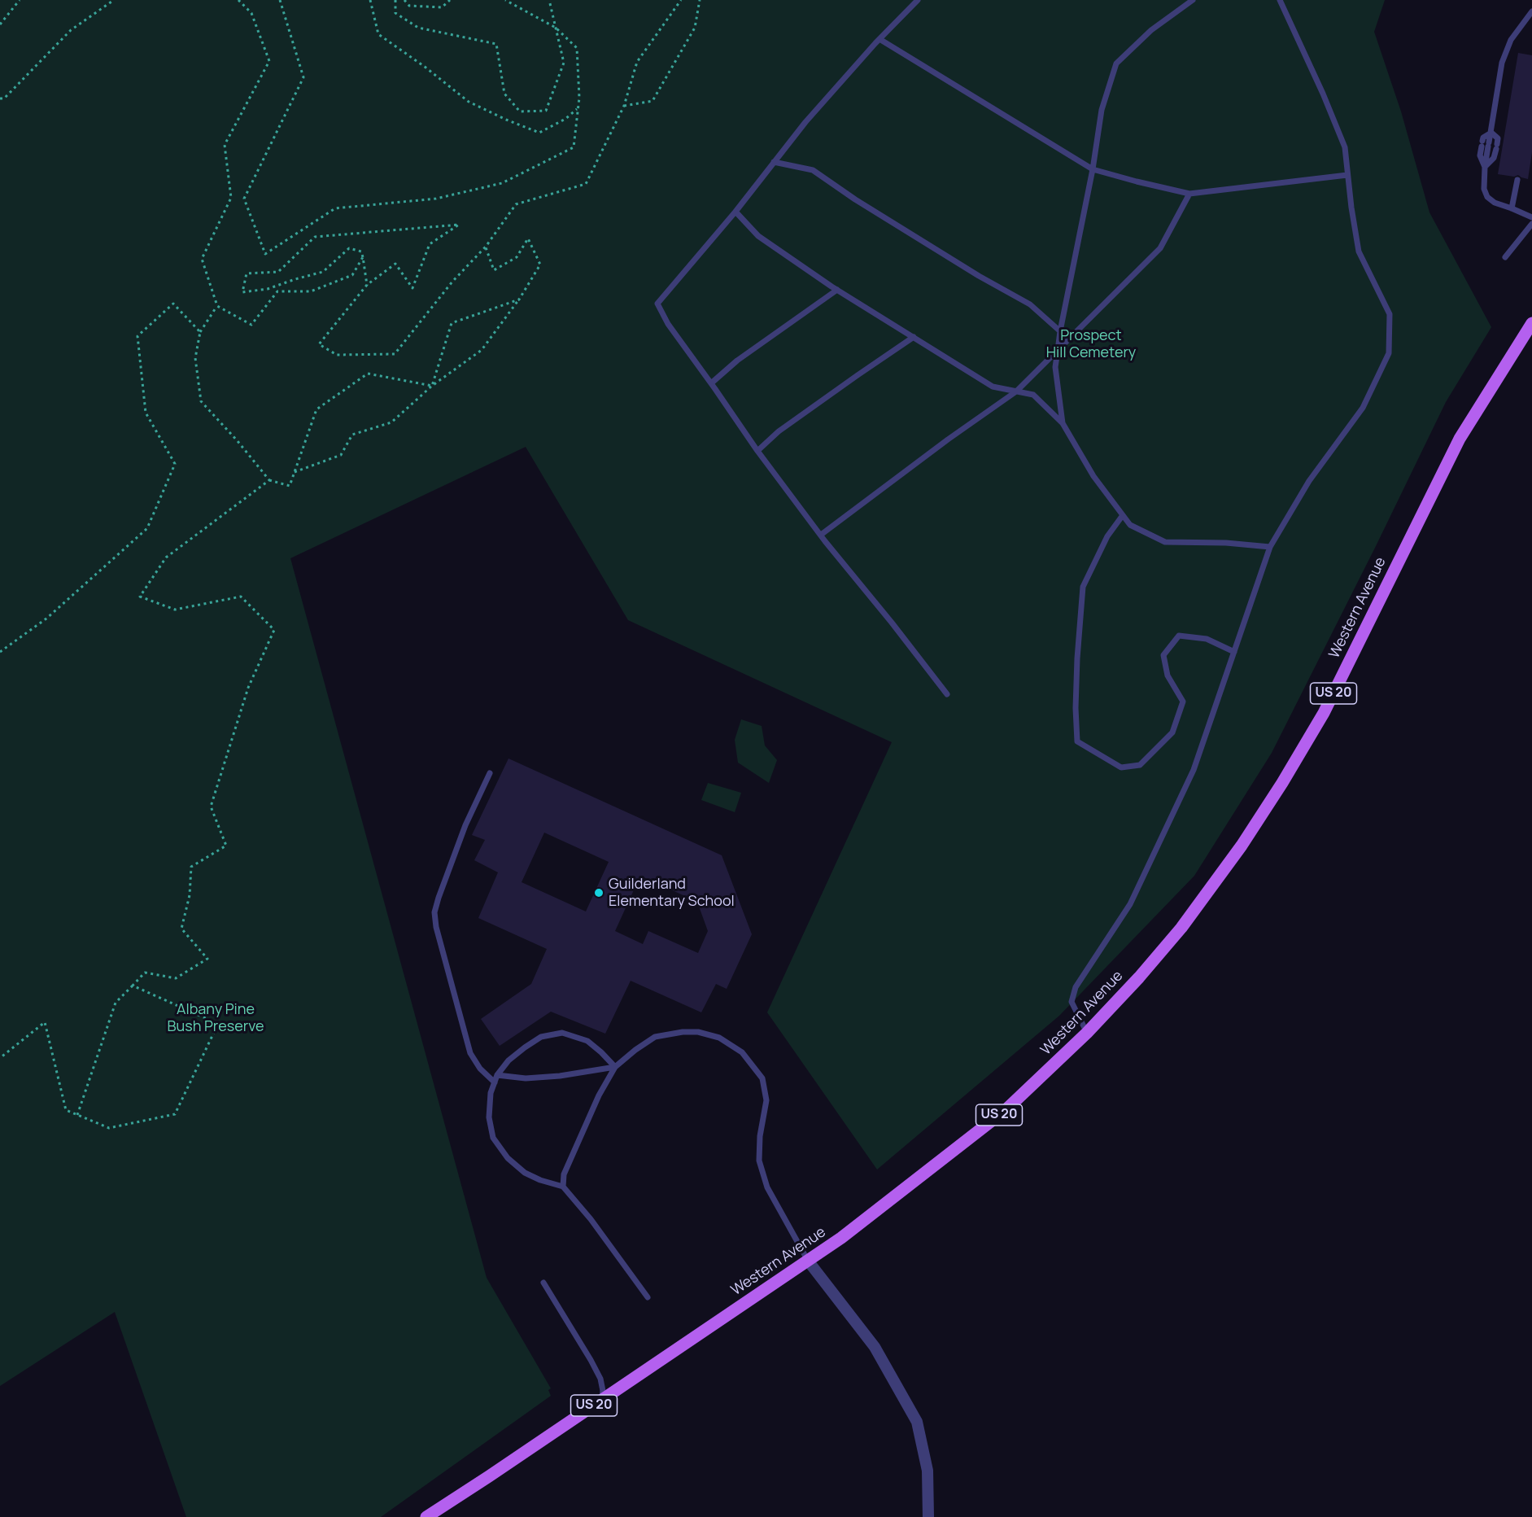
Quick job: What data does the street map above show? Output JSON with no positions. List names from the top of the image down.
{
  "streets": {
    "main road": ["Western Avenue", "US 20"]
  },
  "parks": ["Prospect Hill Cemetery", "Albany Pine Bush Preserve"],
  "places": ["Guilderland Elementary School"]
}
